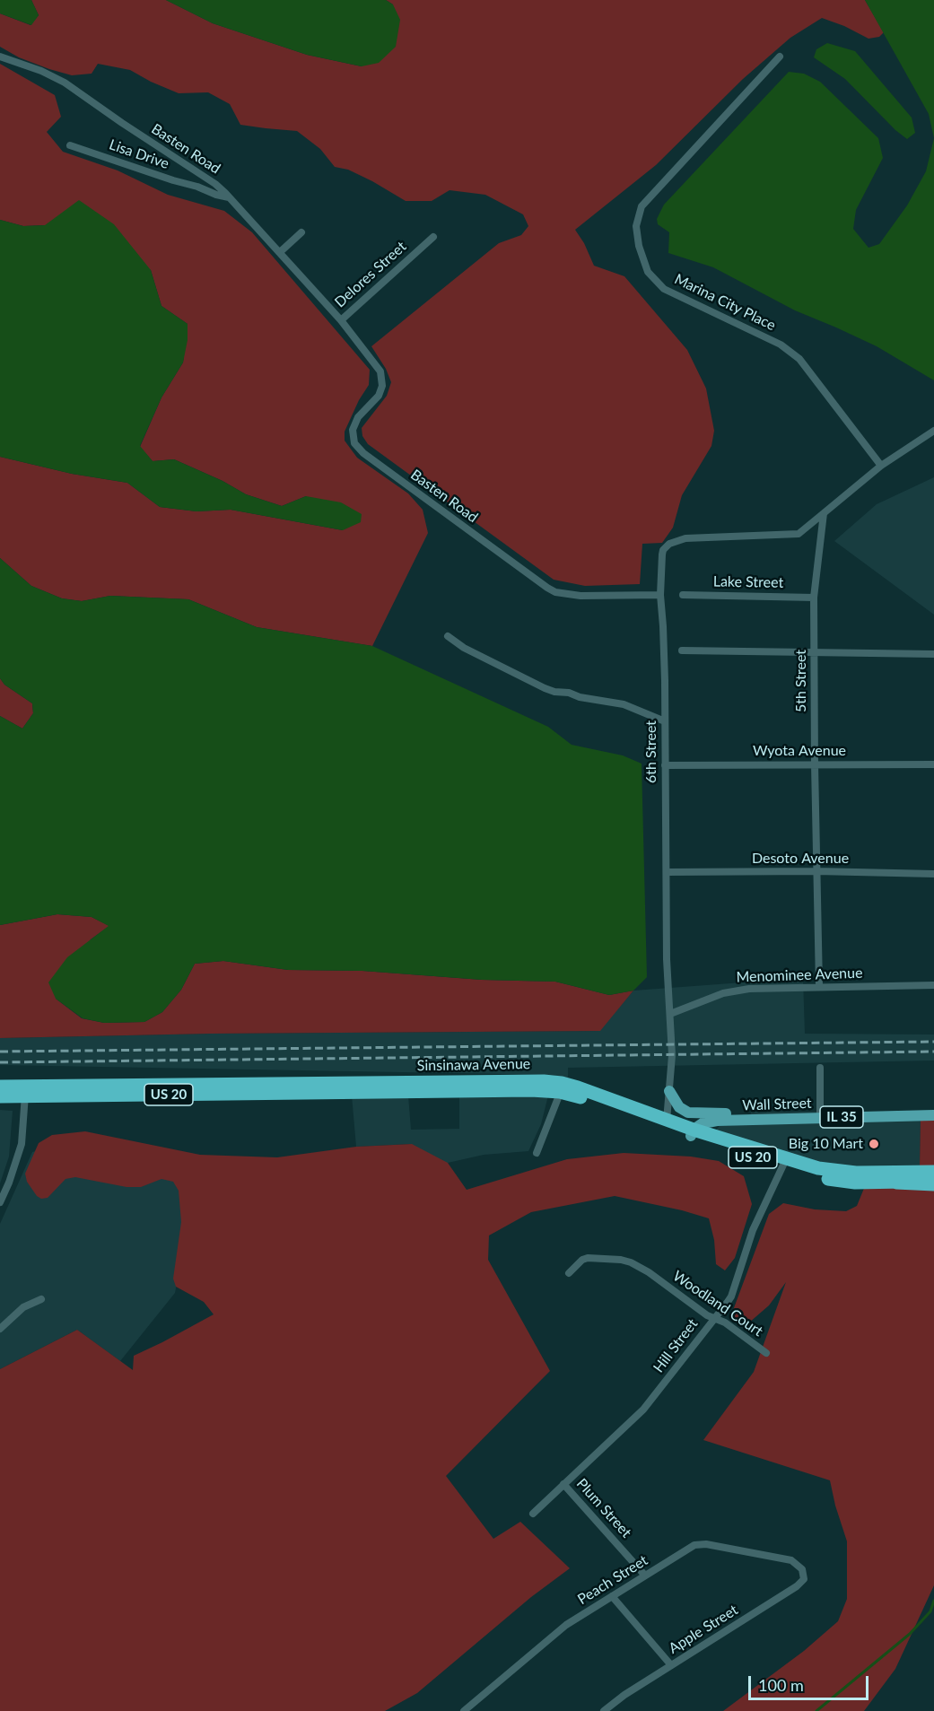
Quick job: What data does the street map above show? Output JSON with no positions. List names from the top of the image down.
{
  "streets": {
    "highway": ["Sinsinawa Avenue", "US 20"],
    "main road": ["Wall Street", "IL 35"],
    "street": [
      "Basten Road",
      "Lisa Drive",
      "Delores Street",
      "Marina City Place",
      "Lake Street",
      "5th Street",
      "Wyota Avenue",
      "6th Street",
      "Desoto Avenue",
      "Menominee Avenue",
      "Woodland Court",
      "Hill Street",
      "Plum Street",
      "Peach Street",
      "Apple Street"
    ]
  },
  "crossings": [
    ["Basten Road", "Lisa Drive"],
    ["Basten Road", "Delores Street"],
    ["Basten Road", "6th Street"],
    ["Lake Street", "5th Street"],
    ["5th Street", "Wyota Avenue"],
    ["5th Street", "6th Street"],
    ["5th Street", "Desoto Avenue"],
    ["5th Street", "Menominee Avenue"],
    ["Wyota Avenue", "6th Street"],
    ["6th Street", "Desoto Avenue"],
    ["6th Street", "Menominee Avenue"],
    ["6th Street", "Sinsinawa Avenue"],
    ["Sinsinawa Avenue", "Wall Street"],
    ["Sinsinawa Avenue", "Hill Street"],
    ["Woodland Court", "Hill Street"],
    ["Hill Street", "Plum Street"],
    ["Plum Street", "Peach Street"],
    ["Peach Street", "Apple Street"]
  ],
  "places": ["Big 10 Mart"],
  "scale_bar": "100 m"
}
